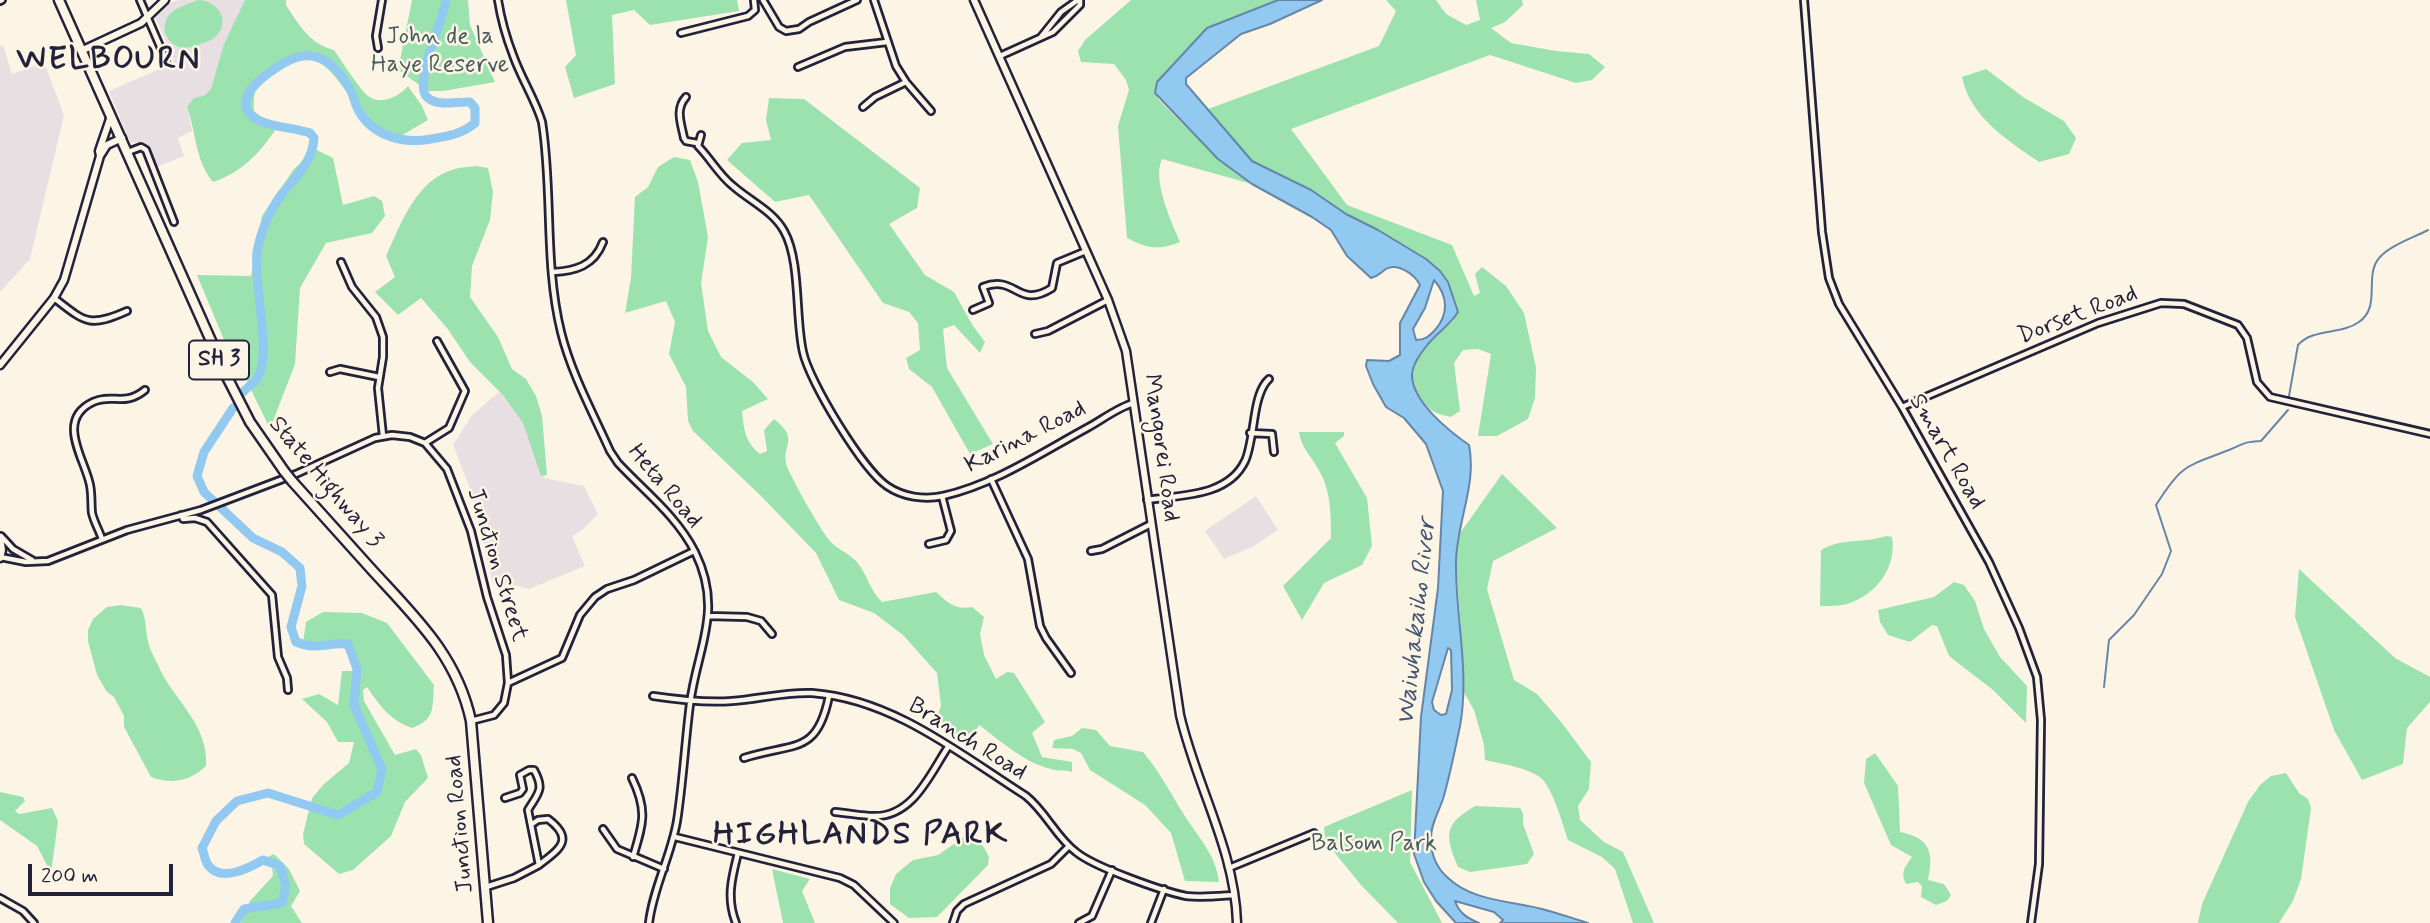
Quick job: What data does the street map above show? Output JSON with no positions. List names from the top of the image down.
{
  "streets": {
    "highway": ["SH 3", "State Highway 3", "Junction Road"],
    "street": [
      "Dorset Road",
      "Karina Road",
      "Mangorei Road",
      "Smart Road",
      "Heta Road",
      "Junction Street",
      "Branch Road"
    ]
  },
  "crossings": [
    ["Dorset Road", "Smart Road"],
    ["SH 3", "State Highway 3"],
    ["Karina Road", "Mangorei Road"],
    ["Mangorei Road", "Branch Road"],
    ["State Highway 3", "Junction Street"],
    ["State Highway 3", "Junction Road"],
    ["Heta Road", "Branch Road"],
    ["Junction Street", "Junction Road"]
  ],
  "districts": ["WELBOURN", "HIGHLANDS PARK"],
  "water": ["Waiwhakaiho River"],
  "parks": ["John de la Haye Reserve", "Balsom Park"],
  "scale_bar": "200 m"
}
